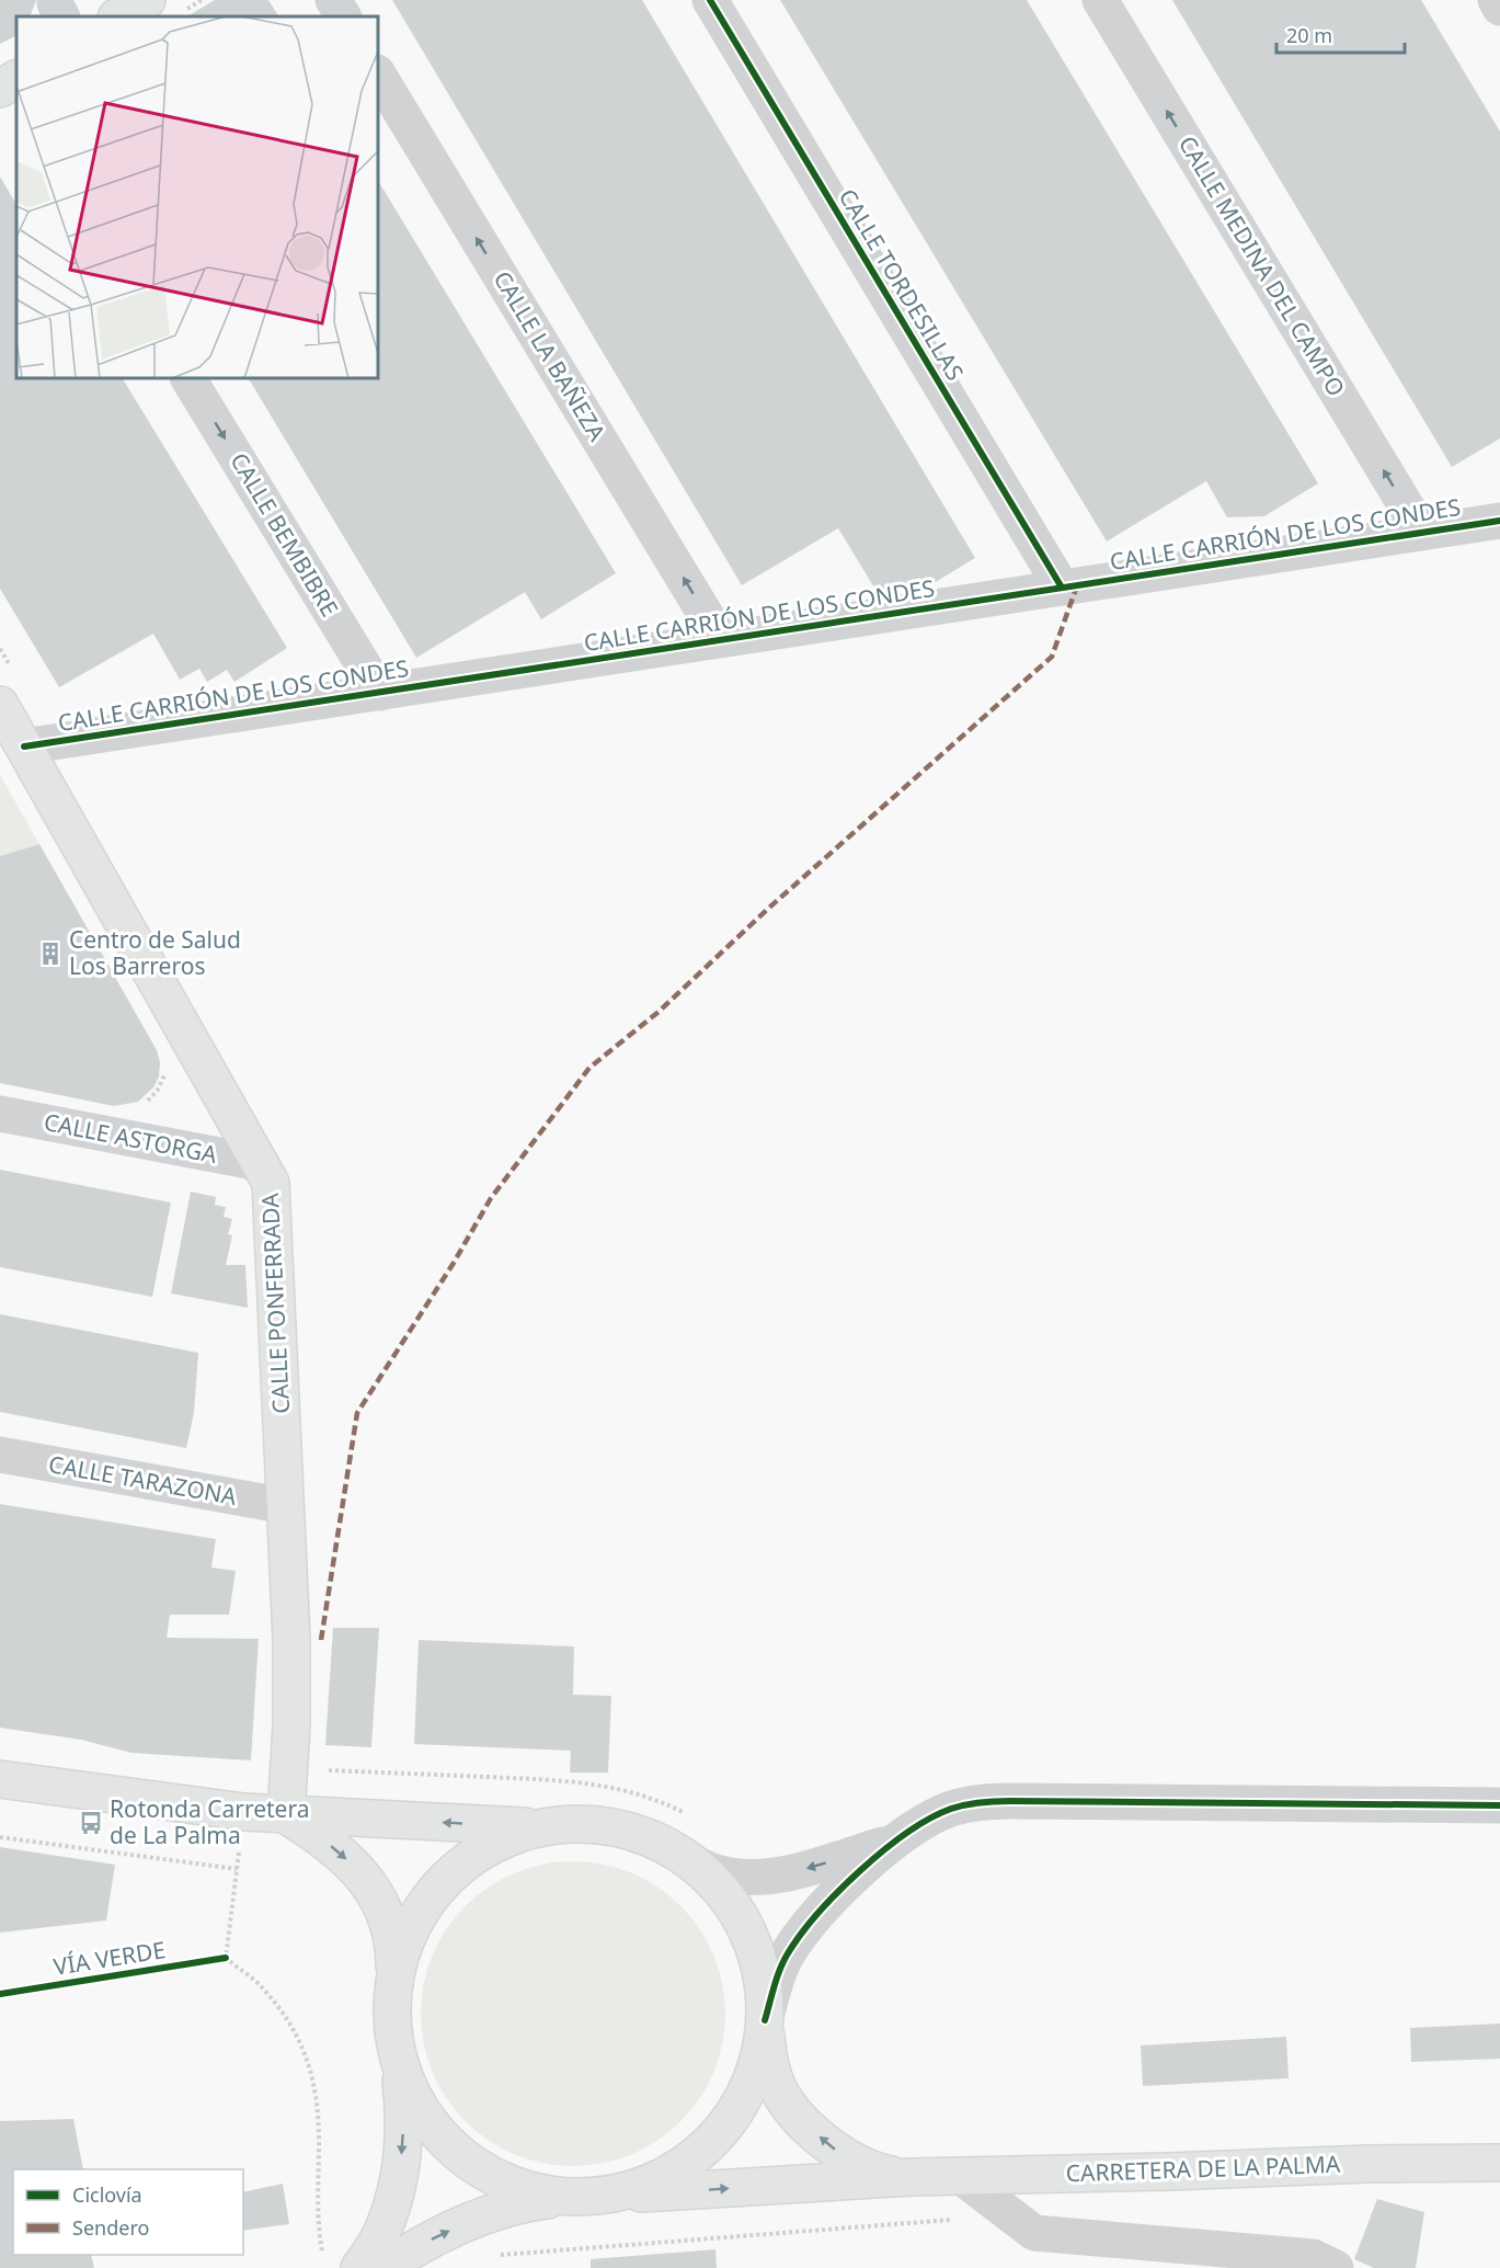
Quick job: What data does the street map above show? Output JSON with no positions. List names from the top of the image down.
{
  "streets": {
    "main road": ["CALLE PONFERRADA", "CARRETERA DE LA PALMA"],
    "street": [
      "CALLE MEDINA DEL CAMPO",
      "CALLE TORDESILLAS",
      "CALLE LA BAÑEZA",
      "CALLE BEMBIBRE",
      "CALLE CARRIÓN DE LOS CONDES",
      "CALLE ASTORGA",
      "CALLE TARAZONA"
    ],
    "cycle path": ["VÍA VERDE"]
  },
  "crossings": [
    ["CALLE MEDINA DEL CAMPO", "CALLE CARRIÓN DE LOS CONDES"],
    ["CALLE TORDESILLAS", "CALLE CARRIÓN DE LOS CONDES"],
    ["CALLE LA BAÑEZA", "CALLE CARRIÓN DE LOS CONDES"],
    ["CALLE BEMBIBRE", "CALLE CARRIÓN DE LOS CONDES"],
    ["CALLE CARRIÓN DE LOS CONDES", "CALLE PONFERRADA"],
    ["CALLE ASTORGA", "CALLE PONFERRADA"],
    ["CALLE PONFERRADA", "CALLE TARAZONA"]
  ],
  "one_way": ["CALLE MEDINA DEL CAMPO", "CALLE LA BAÑEZA", "CALLE BEMBIBRE"],
  "places": {
    "building": ["Centro de Salud Los Barreros"],
    "bus stop": ["Rotonda Carretera de La Palma"]
  },
  "legend": ["Ciclovía", "Sendero"],
  "scale_bar": "20 m"
}
